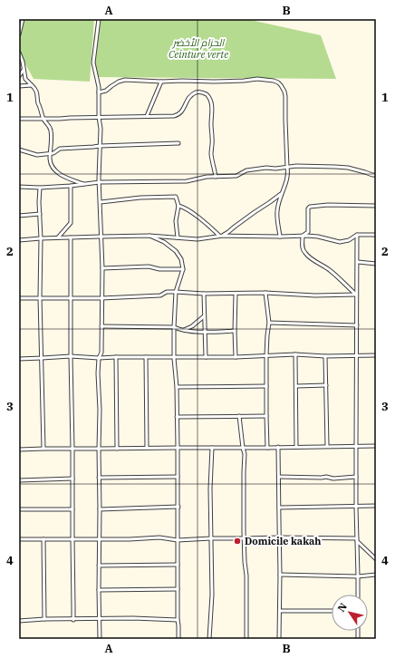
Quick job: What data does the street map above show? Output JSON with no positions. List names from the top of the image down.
{
  "parks": ["الحزام الأخضر Ceinture verte"],
  "places": ["Domicile kakah"],
  "north": "top left",
  "grid": {
    "columns": ["A", "B"],
    "rows": [
      "1",
      "2",
      "3",
      "4"
    ]
  }
}
